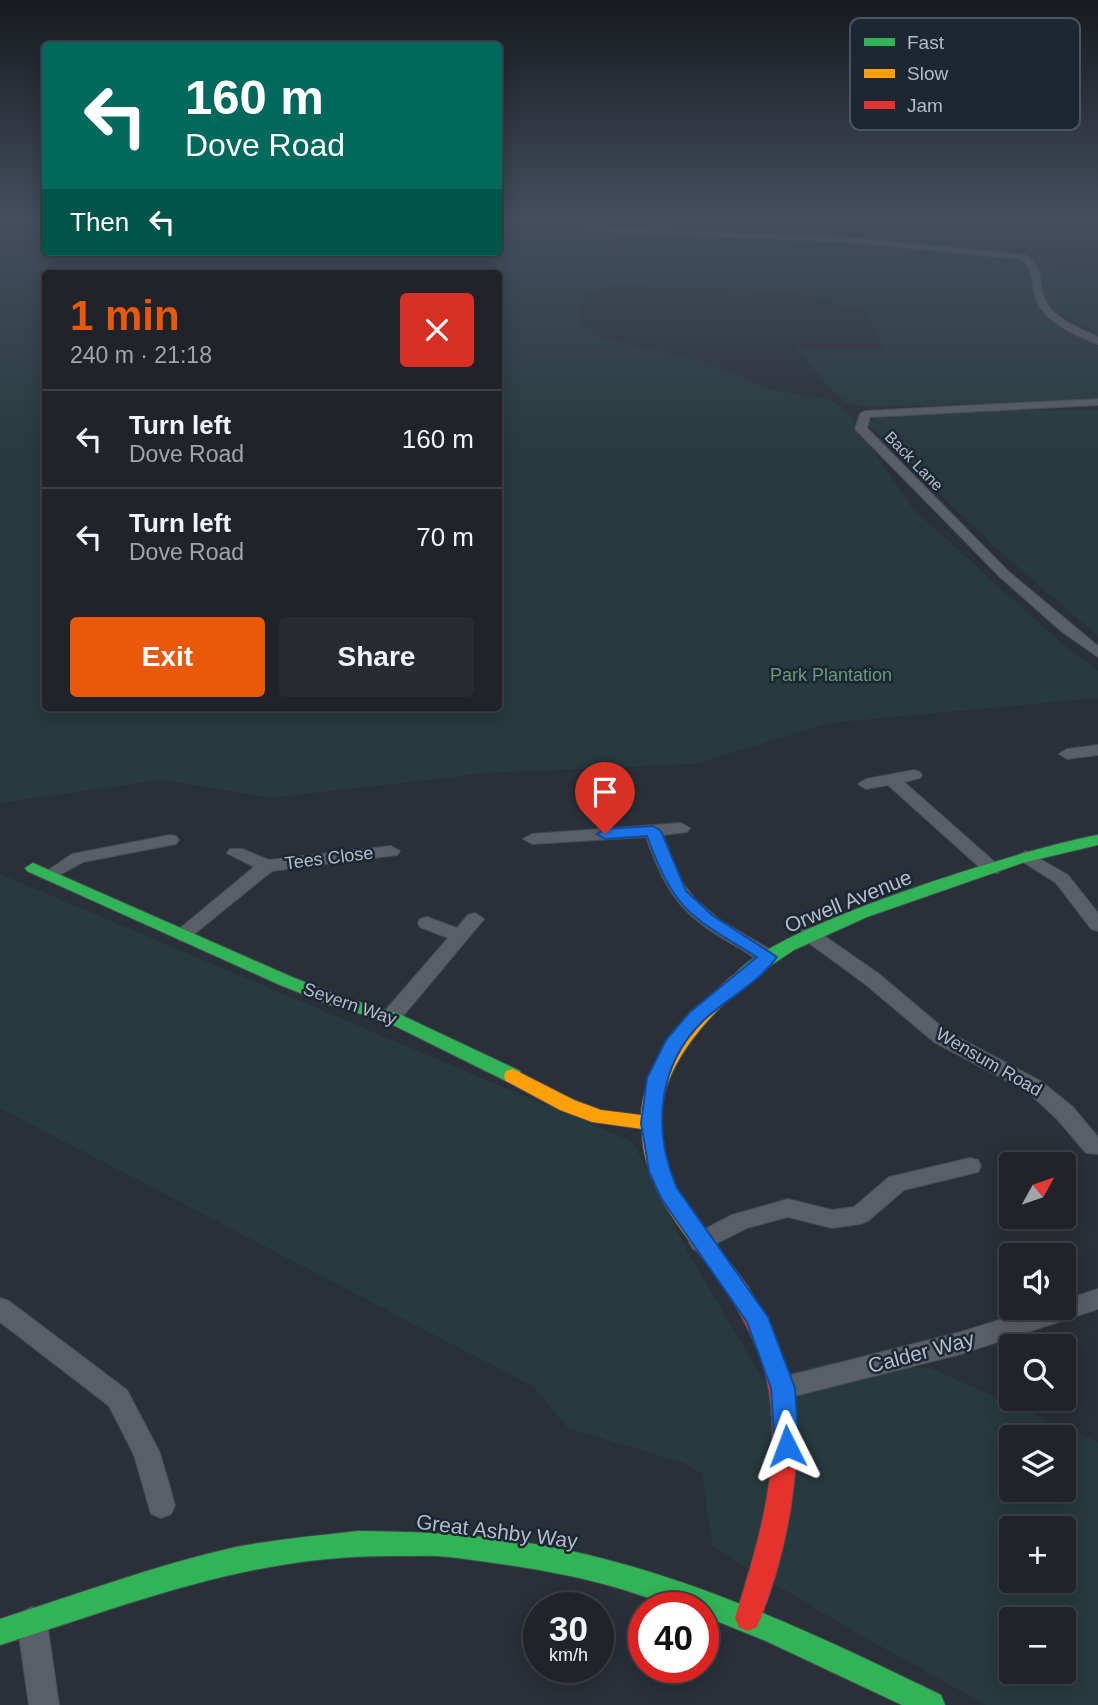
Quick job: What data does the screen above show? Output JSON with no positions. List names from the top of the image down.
{
  "streets": {
    "street": [
      "Back Lane",
      "Tees Close",
      "Orwell Avenue",
      "Severn Way",
      "Wensum Road",
      "Calder Way",
      "Great Ashby Way"
    ]
  },
  "crossings": [
    ["Tees Close", "Severn Way"],
    ["Orwell Avenue", "Severn Way"],
    ["Orwell Avenue", "Wensum Road"],
    ["Orwell Avenue", "Calder Way"],
    ["Orwell Avenue", "Great Ashby Way"]
  ],
  "parks": ["Park Plantation"],
  "legend": ["Fast", "Slow", "Jam"],
  "north": "top right",
  "page": {
    "turn": ["160 m", "Dove Road"],
    "then": "Then",
    "heading": ["1 min", "240 m · 21:18"],
    "list": [
      {
        "name": "Turn left",
        "note": "Dove Road",
        "value": "160 m"
      },
      {
        "name": "Turn left",
        "note": "Dove Road",
        "value": "70 m"
      }
    ],
    "buttons": ["Exit", "Share"],
    "map_buttons": ["+", "−"],
    "speed": "30 km/h",
    "limit": "40"
  }
}
